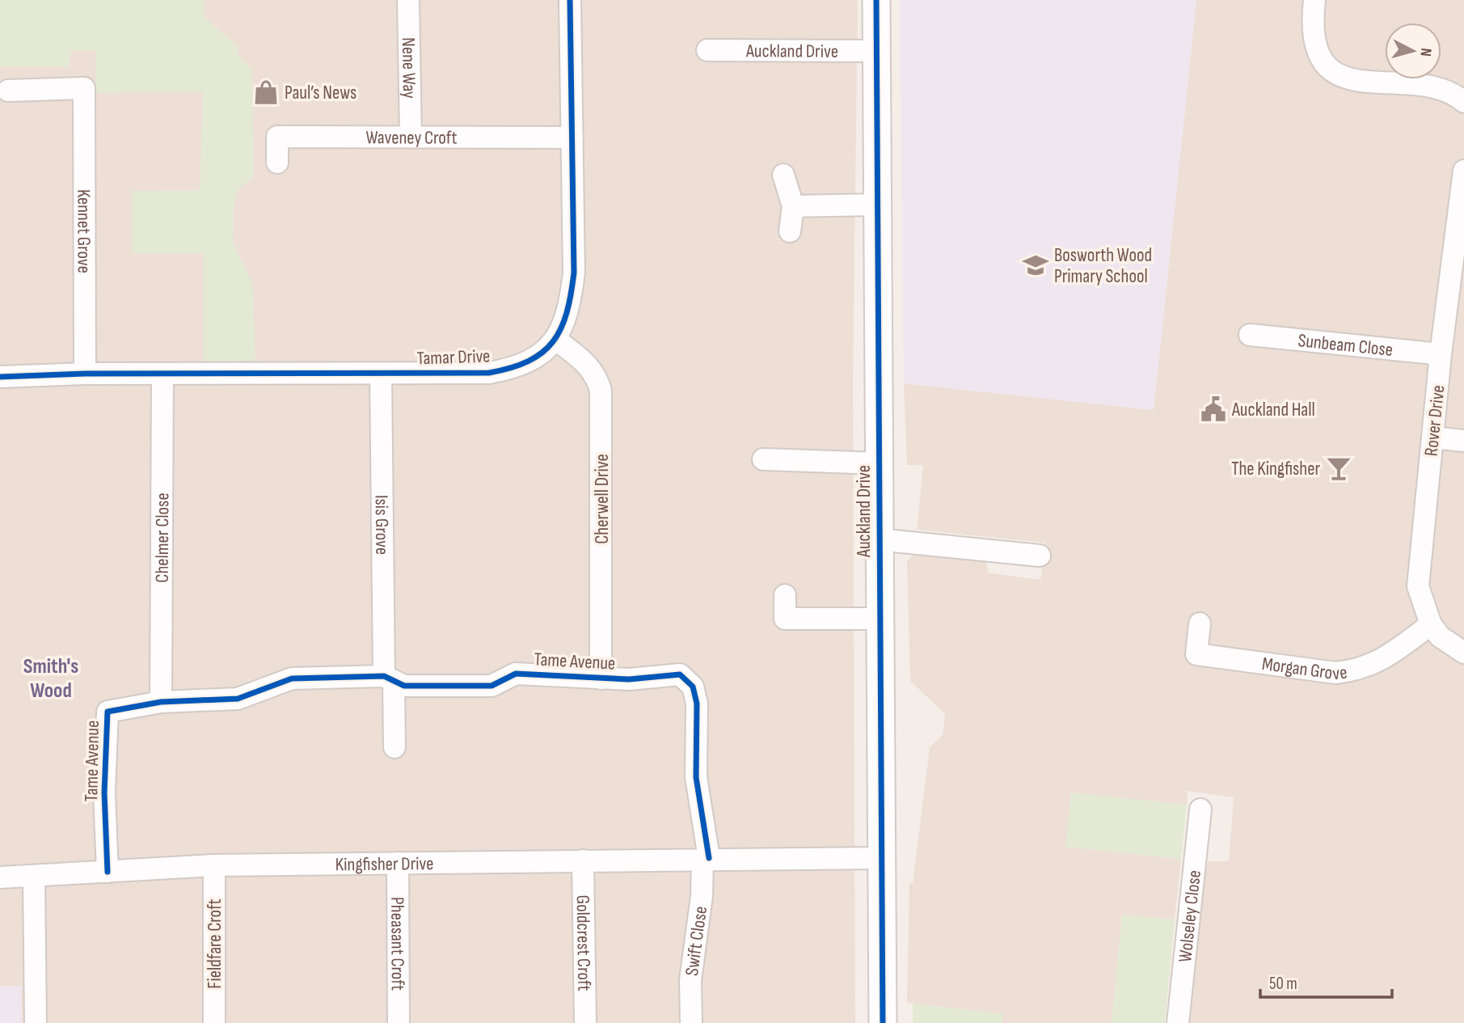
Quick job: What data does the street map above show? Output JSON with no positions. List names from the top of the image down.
{
  "streets": {
    "street": [
      "Auckland Drive",
      "Nene Way",
      "Waveney Croft",
      "Kennet Grove",
      "Sunbeam Close",
      "Tamar Drive",
      "Rover Drive",
      "Cherwell Drive",
      "Isis Grove",
      "Chelmer Close",
      "Tame Avenue",
      "Morgan Grove",
      "Kingfisher Drive",
      "Wolseley Close",
      "Swift Close",
      "Goldcrest Croft",
      "Pheasant Croft",
      "Fieldfare Croft"
    ]
  },
  "crossings": [
    ["Auckland Drive", "Kingfisher Drive"],
    ["Nene Way", "Waveney Croft"],
    ["Waveney Croft", "Tamar Drive"],
    ["Kennet Grove", "Tamar Drive"],
    ["Sunbeam Close", "Rover Drive"],
    ["Tamar Drive", "Cherwell Drive"],
    ["Tamar Drive", "Isis Grove"],
    ["Tamar Drive", "Chelmer Close"],
    ["Rover Drive", "Morgan Grove"],
    ["Cherwell Drive", "Tame Avenue"],
    ["Isis Grove", "Tame Avenue"],
    ["Chelmer Close", "Tame Avenue"],
    ["Tame Avenue", "Kingfisher Drive"],
    ["Tame Avenue", "Swift Close"],
    ["Kingfisher Drive", "Swift Close"],
    ["Kingfisher Drive", "Goldcrest Croft"],
    ["Kingfisher Drive", "Pheasant Croft"],
    ["Kingfisher Drive", "Fieldfare Croft"]
  ],
  "districts": ["Smith's Wood"],
  "places": {
    "shop": ["Paul’s News"],
    "school or university": ["Bosworth Wood Primary School"],
    "public building": ["Auckland Hall"],
    "bar": ["The Kingfisher"]
  },
  "scale_bar": "50 m",
  "north": "right"
}
